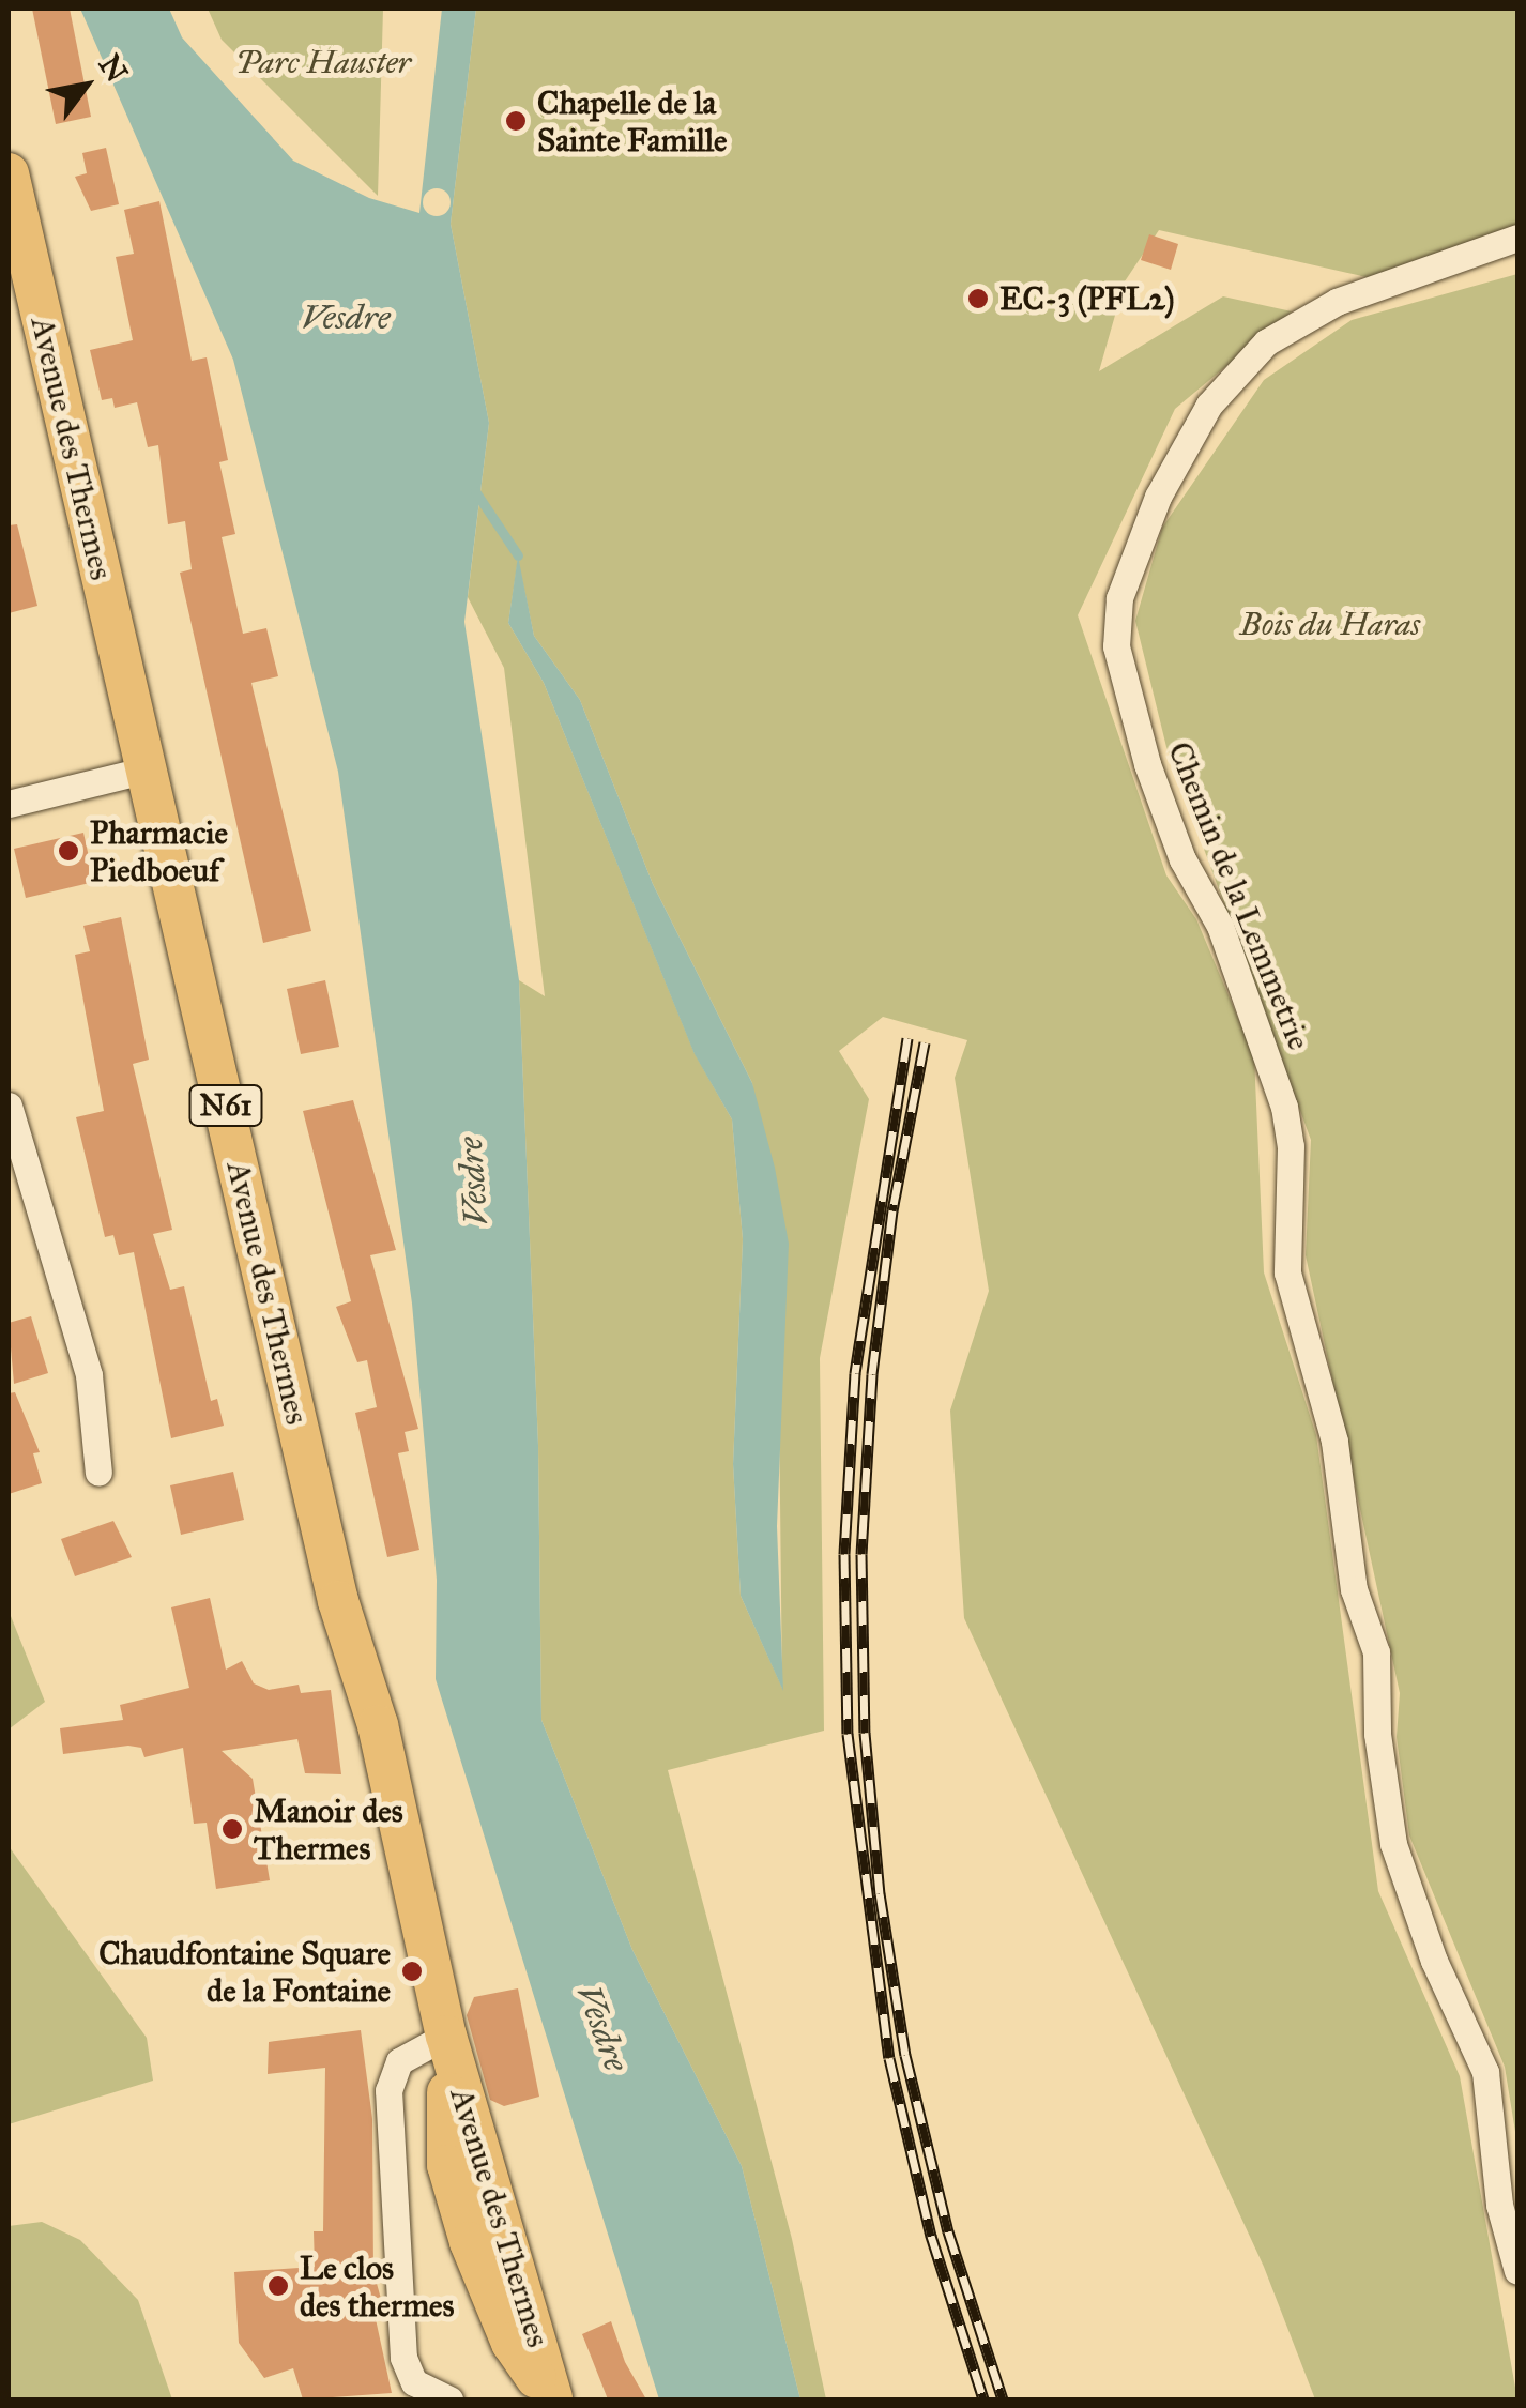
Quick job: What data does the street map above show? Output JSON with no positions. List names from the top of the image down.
{
  "streets": {
    "main road": ["Avenue des Thermes", "N61"],
    "street": ["Chemin de la Lemmetrie"]
  },
  "water": ["Vesdre"],
  "parks": ["Parc Hauster", "Bois du Haras"],
  "places": [
    "Chapelle de la Sainte Famille",
    "EC-3 (PFL2)",
    "Pharmacie Piedboeuf",
    "Manoir des Thermes",
    "Chaudfontaine Square de la Fontaine",
    "Le clos des thermes"
  ],
  "north": "top right"
}
